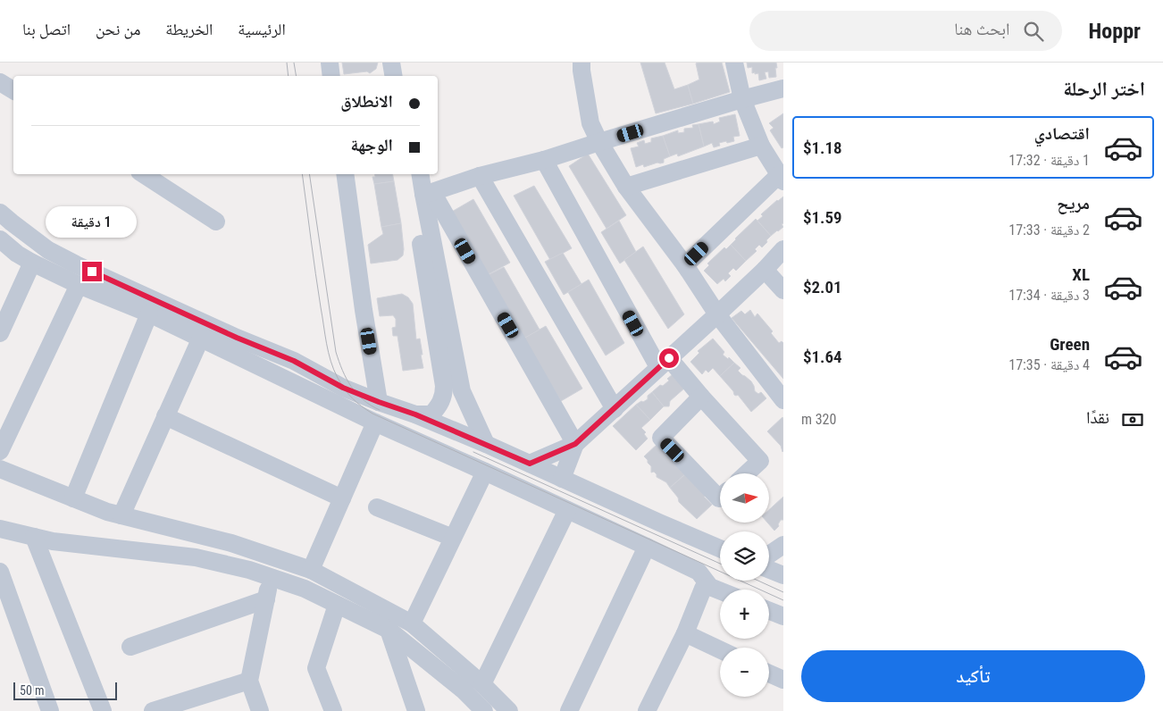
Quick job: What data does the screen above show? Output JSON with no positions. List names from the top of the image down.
{
  "scale_bar": "50 m",
  "north": "right",
  "page": {
    "header": "Hoppr",
    "search": "ابحث هنا",
    "nav": [
      "الرئيسية",
      "الخريطة",
      "من نحن",
      "اتصل بنا"
    ],
    "heading": "اختر الرحلة",
    "banner": ["الانطلاق", "الوجهة"],
    "list": [
      {
        "name": "اقتصادي",
        "note": "1 دقيقة · 17:32",
        "value": "$1.18"
      },
      {
        "name": "مريح",
        "note": "2 دقيقة · 17:33",
        "value": "$1.59"
      },
      {
        "name": "XL",
        "note": "3 دقيقة · 17:34",
        "value": "$2.01"
      },
      {
        "name": "Green",
        "note": "4 دقيقة · 17:35",
        "value": "$1.64"
      }
    ],
    "bubble": "1 دقيقة",
    "pay": ["نقدًا", "320 m"],
    "map_buttons": ["+", "−"],
    "buttons": "تأكيد",
    "scale": "50 m"
  }
}
